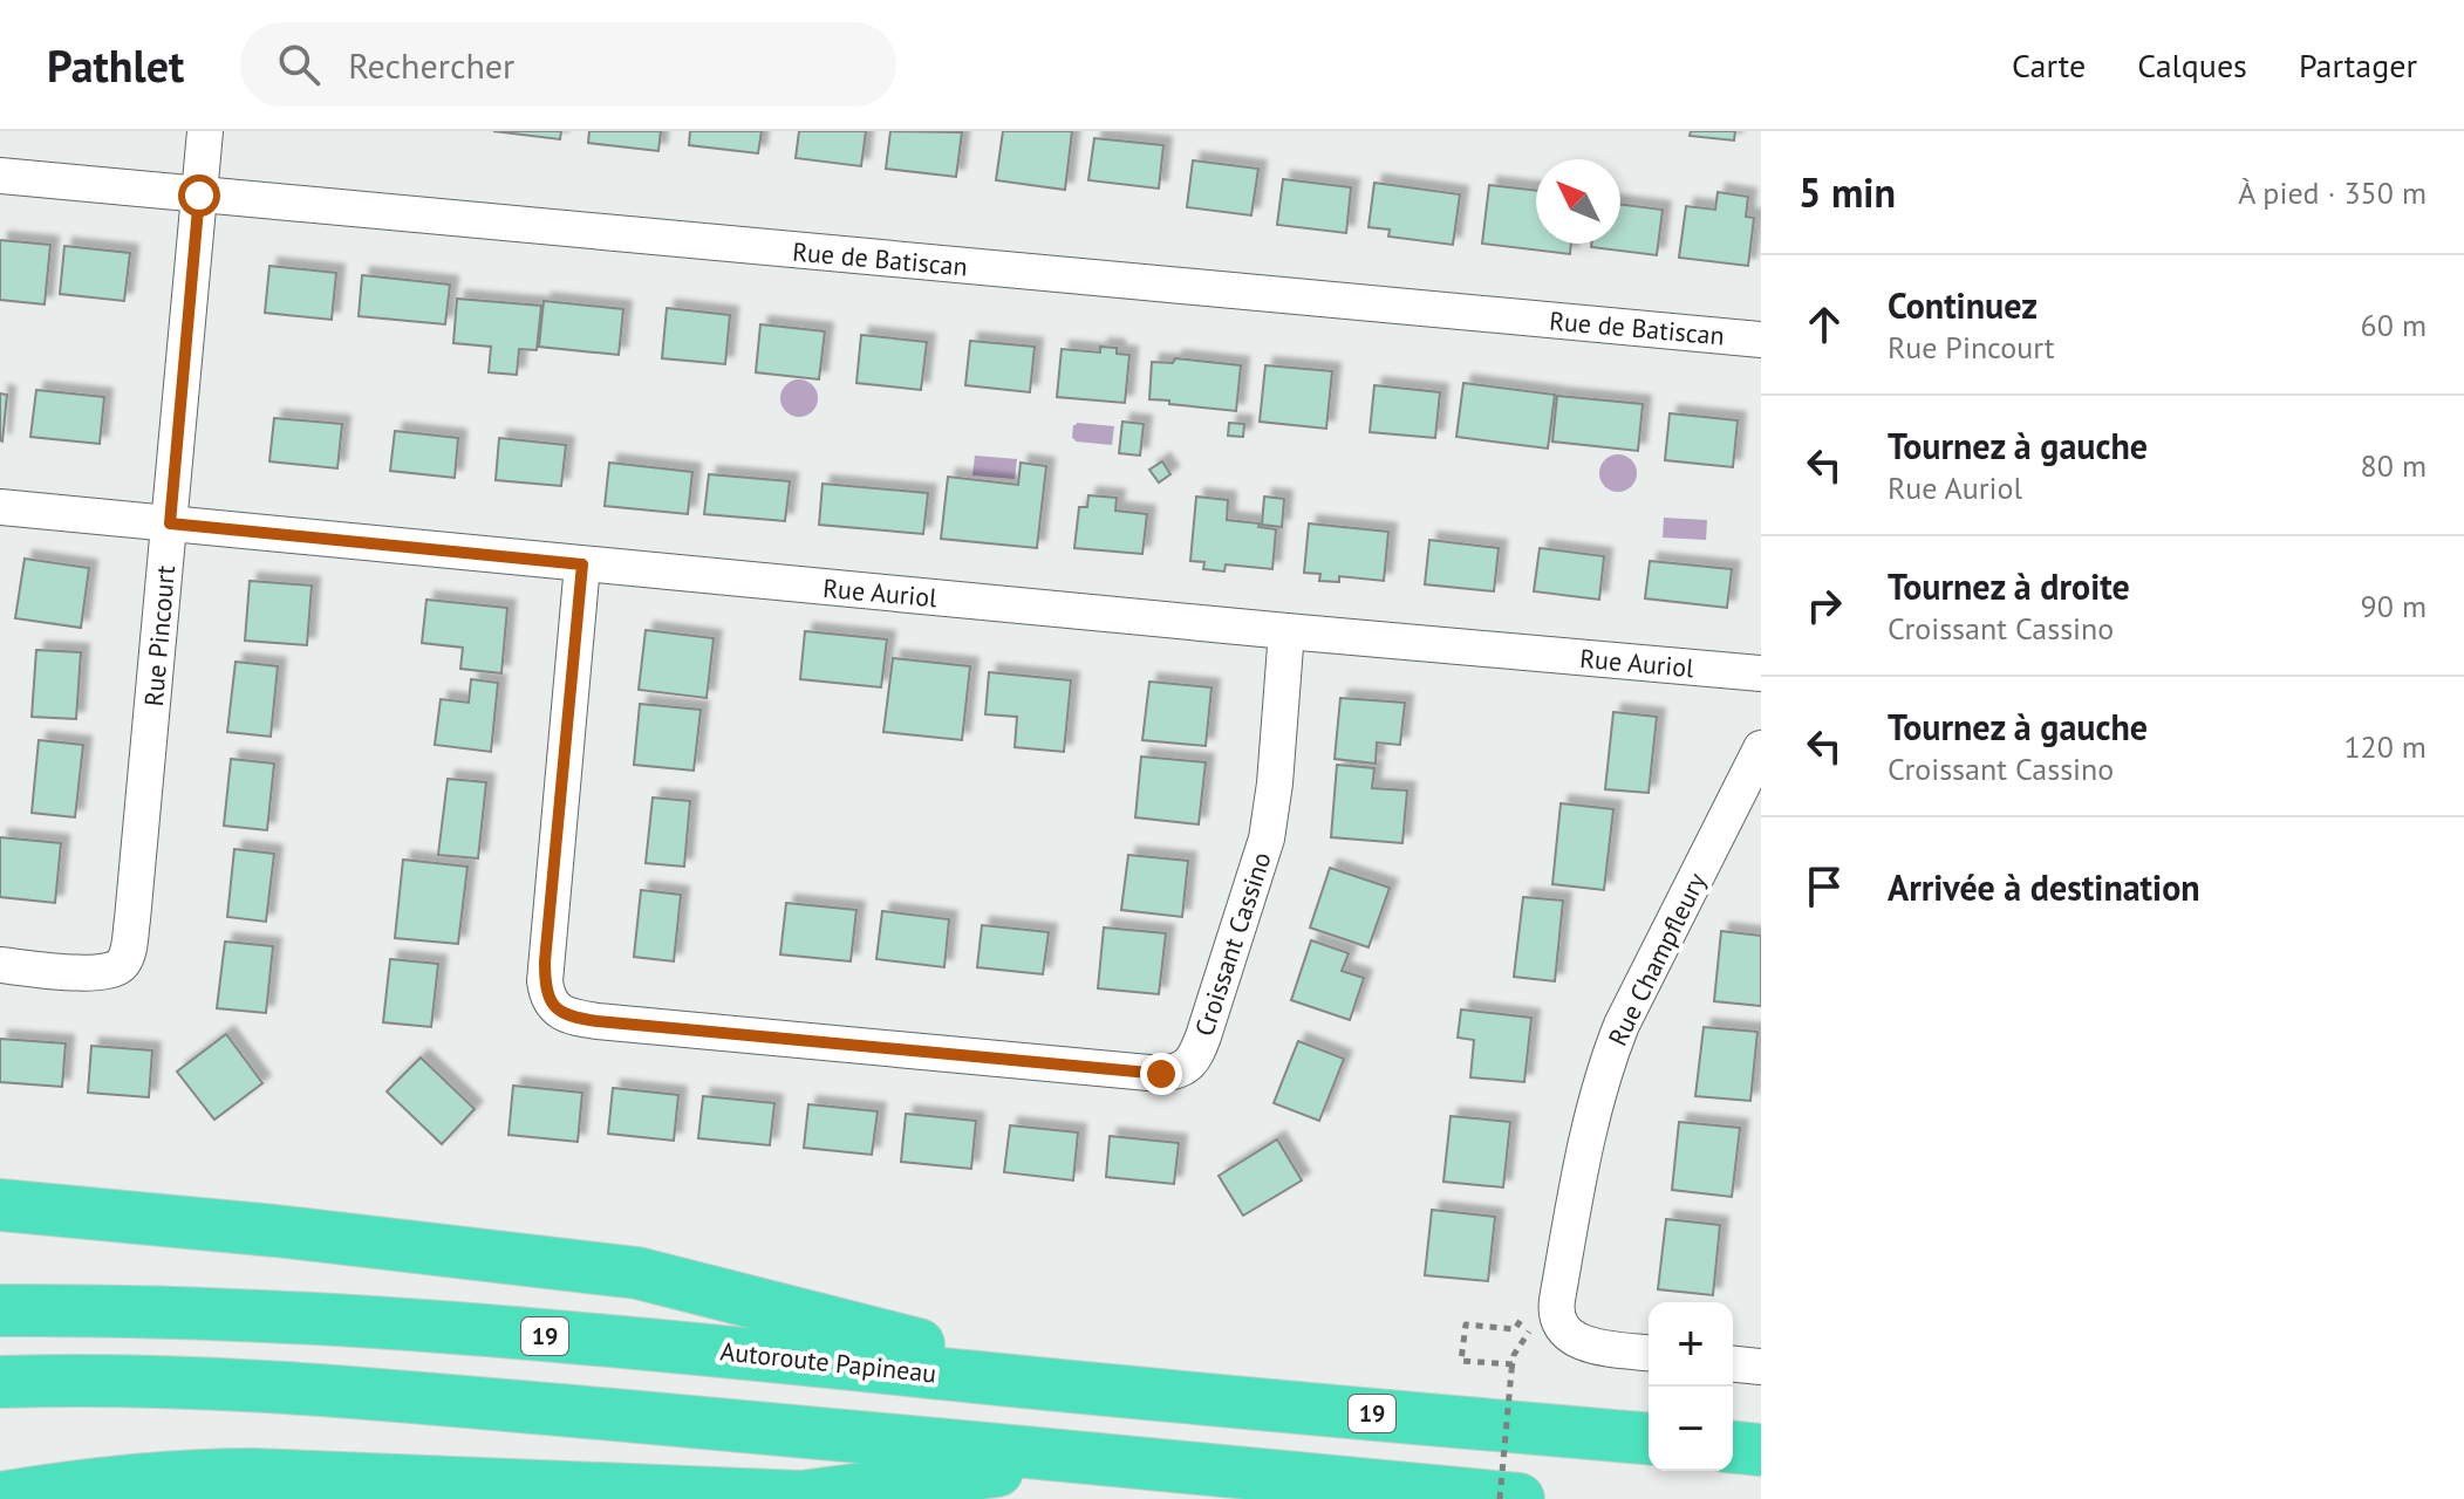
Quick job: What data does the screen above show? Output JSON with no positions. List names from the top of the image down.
{
  "streets": {
    "highway": ["19", "Autoroute Papineau"],
    "street": [
      "Rue de Batiscan",
      "Rue Auriol",
      "Rue Pincourt",
      "Croissant Cassino",
      "Rue Champfleury"
    ]
  },
  "crossings": [
    ["Rue de Batiscan", "Rue Pincourt"],
    ["Rue Auriol", "Rue Pincourt"],
    ["Rue Auriol", "Croissant Cassino"]
  ],
  "north": "top left",
  "page": {
    "header": "Pathlet",
    "search": "Rechercher",
    "nav": ["Carte", "Calques", "Partager"],
    "heading": ["5 min", "À pied · 350 m"],
    "list": [
      ["Continuez", "Rue Pincourt", "60 m"],
      ["Tournez à gauche", "Rue Auriol", "80 m"],
      ["Tournez à droite", "Croissant Cassino", "90 m"],
      ["Tournez à gauche", "Croissant Cassino", "120 m"],
      "Arrivée à destination"
    ],
    "map_buttons": ["+", "−"]
  }
}
